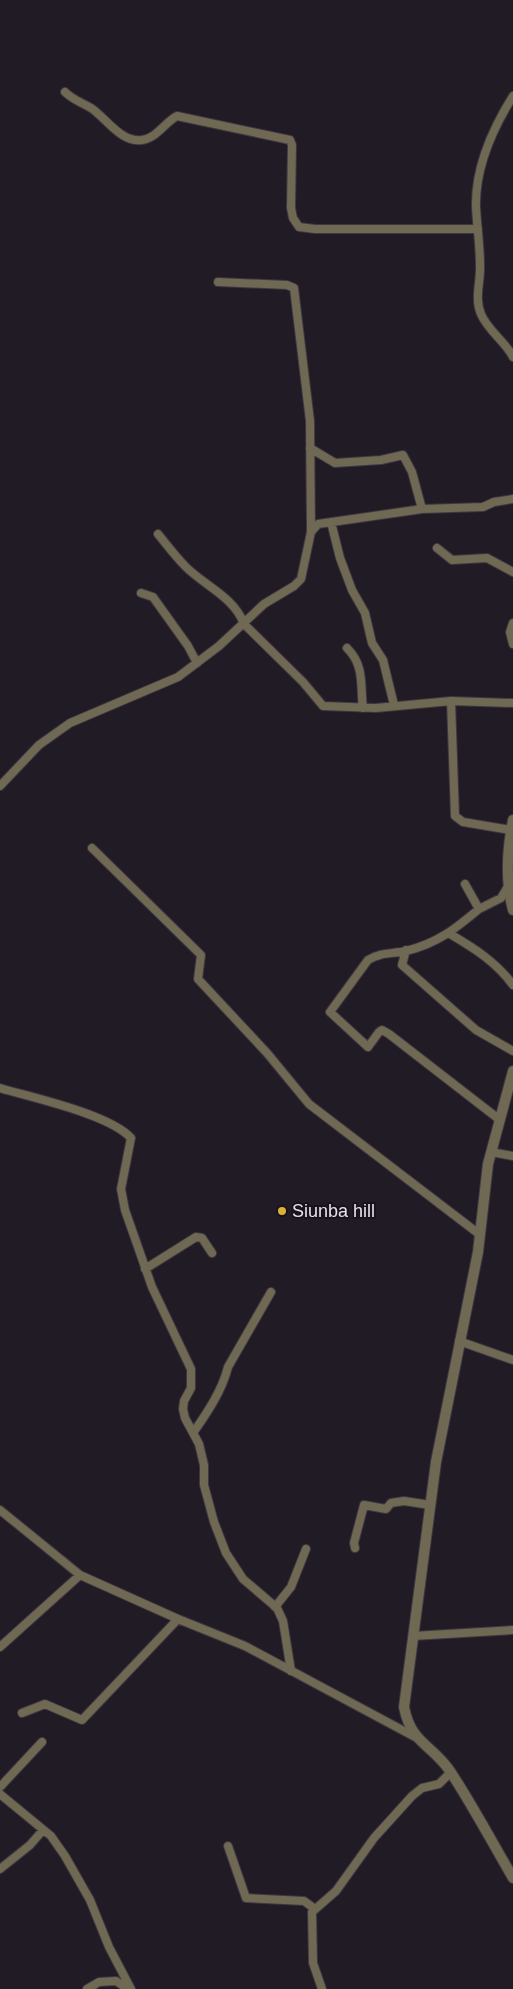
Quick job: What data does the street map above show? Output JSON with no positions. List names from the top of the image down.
{
  "places": ["Siunba hill"]
}
